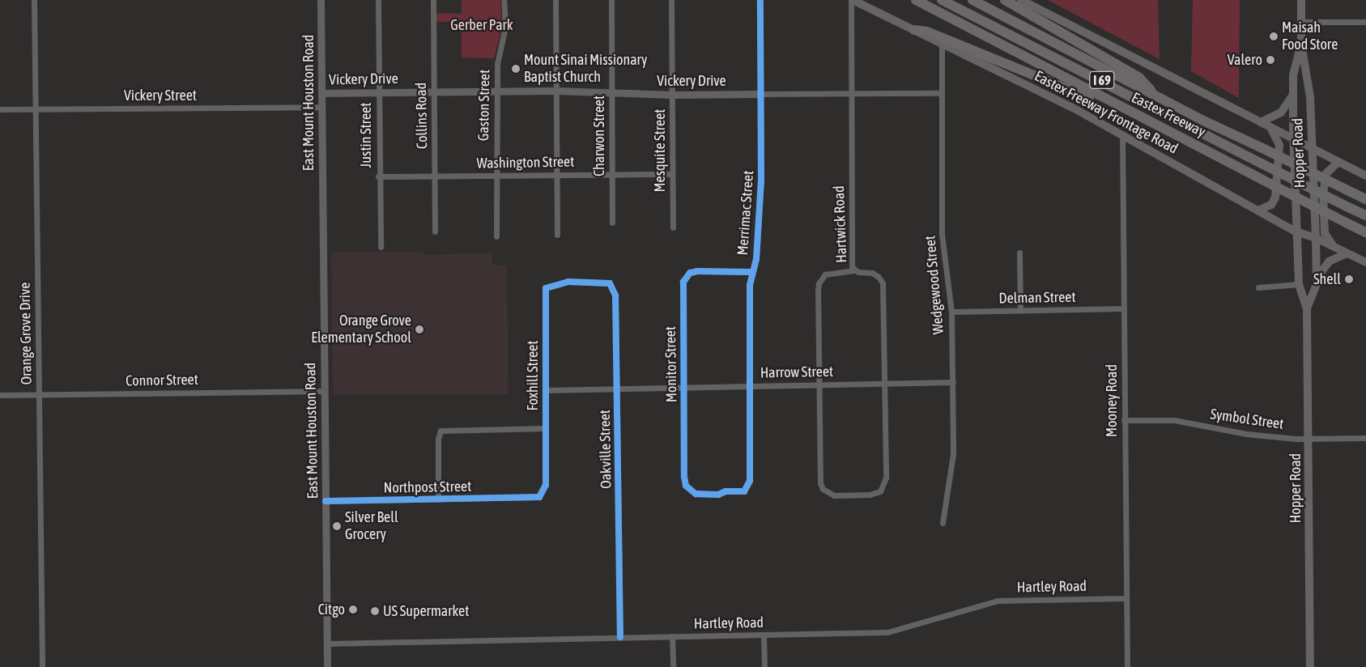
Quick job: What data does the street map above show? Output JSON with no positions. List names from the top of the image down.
{
  "streets": {
    "highway": ["I 69", "Eastex Freeway"],
    "main road": ["Eastex Freeway Frontage Road", "Hopper Road"],
    "street": [
      "Vickery Drive",
      "Vickery Street",
      "East Mount Houston Road",
      "Gaston Street",
      "Collins Road",
      "Justin Street",
      "Charwon Street",
      "Mesquite Street",
      "Washington Street",
      "Merrimac Street",
      "Hartwick Road",
      "Wedgewood Street",
      "Delman Street",
      "Orange Grove Drive",
      "Monitor Street",
      "Harrow Street",
      "Foxhill Street",
      "Connor Street",
      "Mooney Road",
      "Symbol Street",
      "Oakville Street",
      "Northpost Street",
      "Hartley Road"
    ]
  },
  "crossings": [
    ["Vickery Drive", "East Mount Houston Road"],
    ["Vickery Drive", "Gaston Street"],
    ["Vickery Drive", "Collins Road"],
    ["Vickery Drive", "Justin Street"],
    ["Vickery Drive", "Charwon Street"],
    ["Vickery Drive", "Mesquite Street"],
    ["Vickery Drive", "Merrimac Street"],
    ["Vickery Drive", "Hartwick Road"],
    ["Vickery Drive", "Wedgewood Street"],
    ["Vickery Street", "East Mount Houston Road"],
    ["Vickery Street", "Orange Grove Drive"],
    ["East Mount Houston Road", "Connor Street"],
    ["East Mount Houston Road", "Northpost Street"],
    ["East Mount Houston Road", "Hartley Road"],
    ["Gaston Street", "Washington Street"],
    ["Eastex Freeway Frontage Road", "Hopper Road"],
    ["Eastex Freeway Frontage Road", "Hartwick Road"],
    ["Eastex Freeway Frontage Road", "Wedgewood Street"],
    ["Eastex Freeway Frontage Road", "Mooney Road"],
    ["Collins Road", "Washington Street"],
    ["Justin Street", "Washington Street"],
    ["Charwon Street", "Washington Street"],
    ["Mesquite Street", "Washington Street"],
    ["Hopper Road", "Symbol Street"],
    ["Merrimac Street", "Monitor Street"],
    ["Merrimac Street", "Harrow Street"],
    ["Hartwick Road", "Harrow Street"],
    ["Wedgewood Street", "Delman Street"],
    ["Wedgewood Street", "Harrow Street"],
    ["Delman Street", "Mooney Road"],
    ["Orange Grove Drive", "Connor Street"],
    ["Monitor Street", "Harrow Street"],
    ["Harrow Street", "Foxhill Street"],
    ["Harrow Street", "Oakville Street"],
    ["Foxhill Street", "Oakville Street"],
    ["Foxhill Street", "Northpost Street"],
    ["Mooney Road", "Symbol Street"],
    ["Mooney Road", "Hartley Road"],
    ["Oakville Street", "Hartley Road"]
  ],
  "parks": ["Gerber Park"],
  "places": [
    "Maisah Food Store",
    "Valero",
    "Mount Sinai Missionary Baptist Church",
    "Shell",
    "Orange Grove Elementary School",
    "Silver Bell Grocery",
    "Citgo",
    "US Supermarket"
  ]
}
